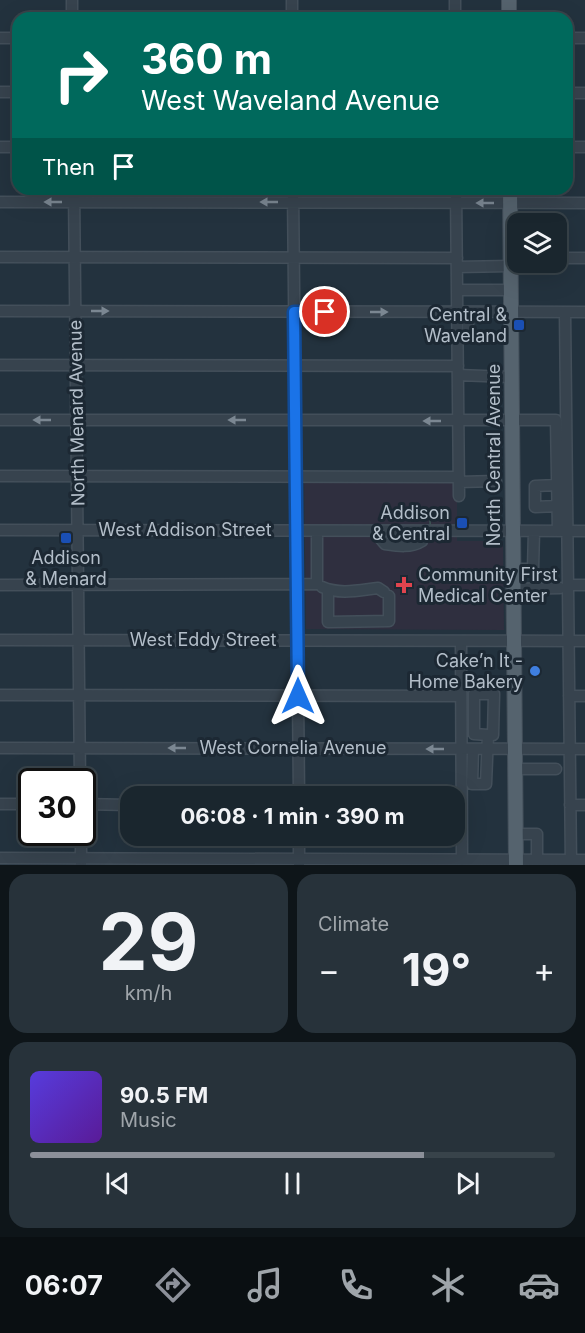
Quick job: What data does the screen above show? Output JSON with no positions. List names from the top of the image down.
{
  "streets": {
    "main road": ["North Central Avenue"],
    "street": [
      "North Menard Avenue",
      "West Addison Street",
      "West Eddy Street",
      "West Cornelia Avenue"
    ]
  },
  "crossings": [
    ["North Menard Avenue", "West Addison Street"],
    ["North Menard Avenue", "West Eddy Street"],
    ["North Menard Avenue", "West Cornelia Avenue"],
    ["North Central Avenue", "West Addison Street"],
    ["North Central Avenue", "West Eddy Street"],
    ["North Central Avenue", "West Cornelia Avenue"]
  ],
  "places": {
    "transit": ["Central & Waveland", "Addison & Central", "Addison & Menard"],
    "health": ["Community First Medical Center"],
    "other": ["Cake’n It - Home Bakery"]
  },
  "page": {
    "turn": ["360 m", "West Waveland Avenue"],
    "then": "Then",
    "limit": "30",
    "trip": "06:08 · 1 min · 390 m",
    "tile": [
      ["29", "km/h"],
      "Climate"
    ],
    "heat": ["−", "19°", "+"],
    "song": ["90.5 FM", "Music"],
    "tabs": "06:07"
  }
}
